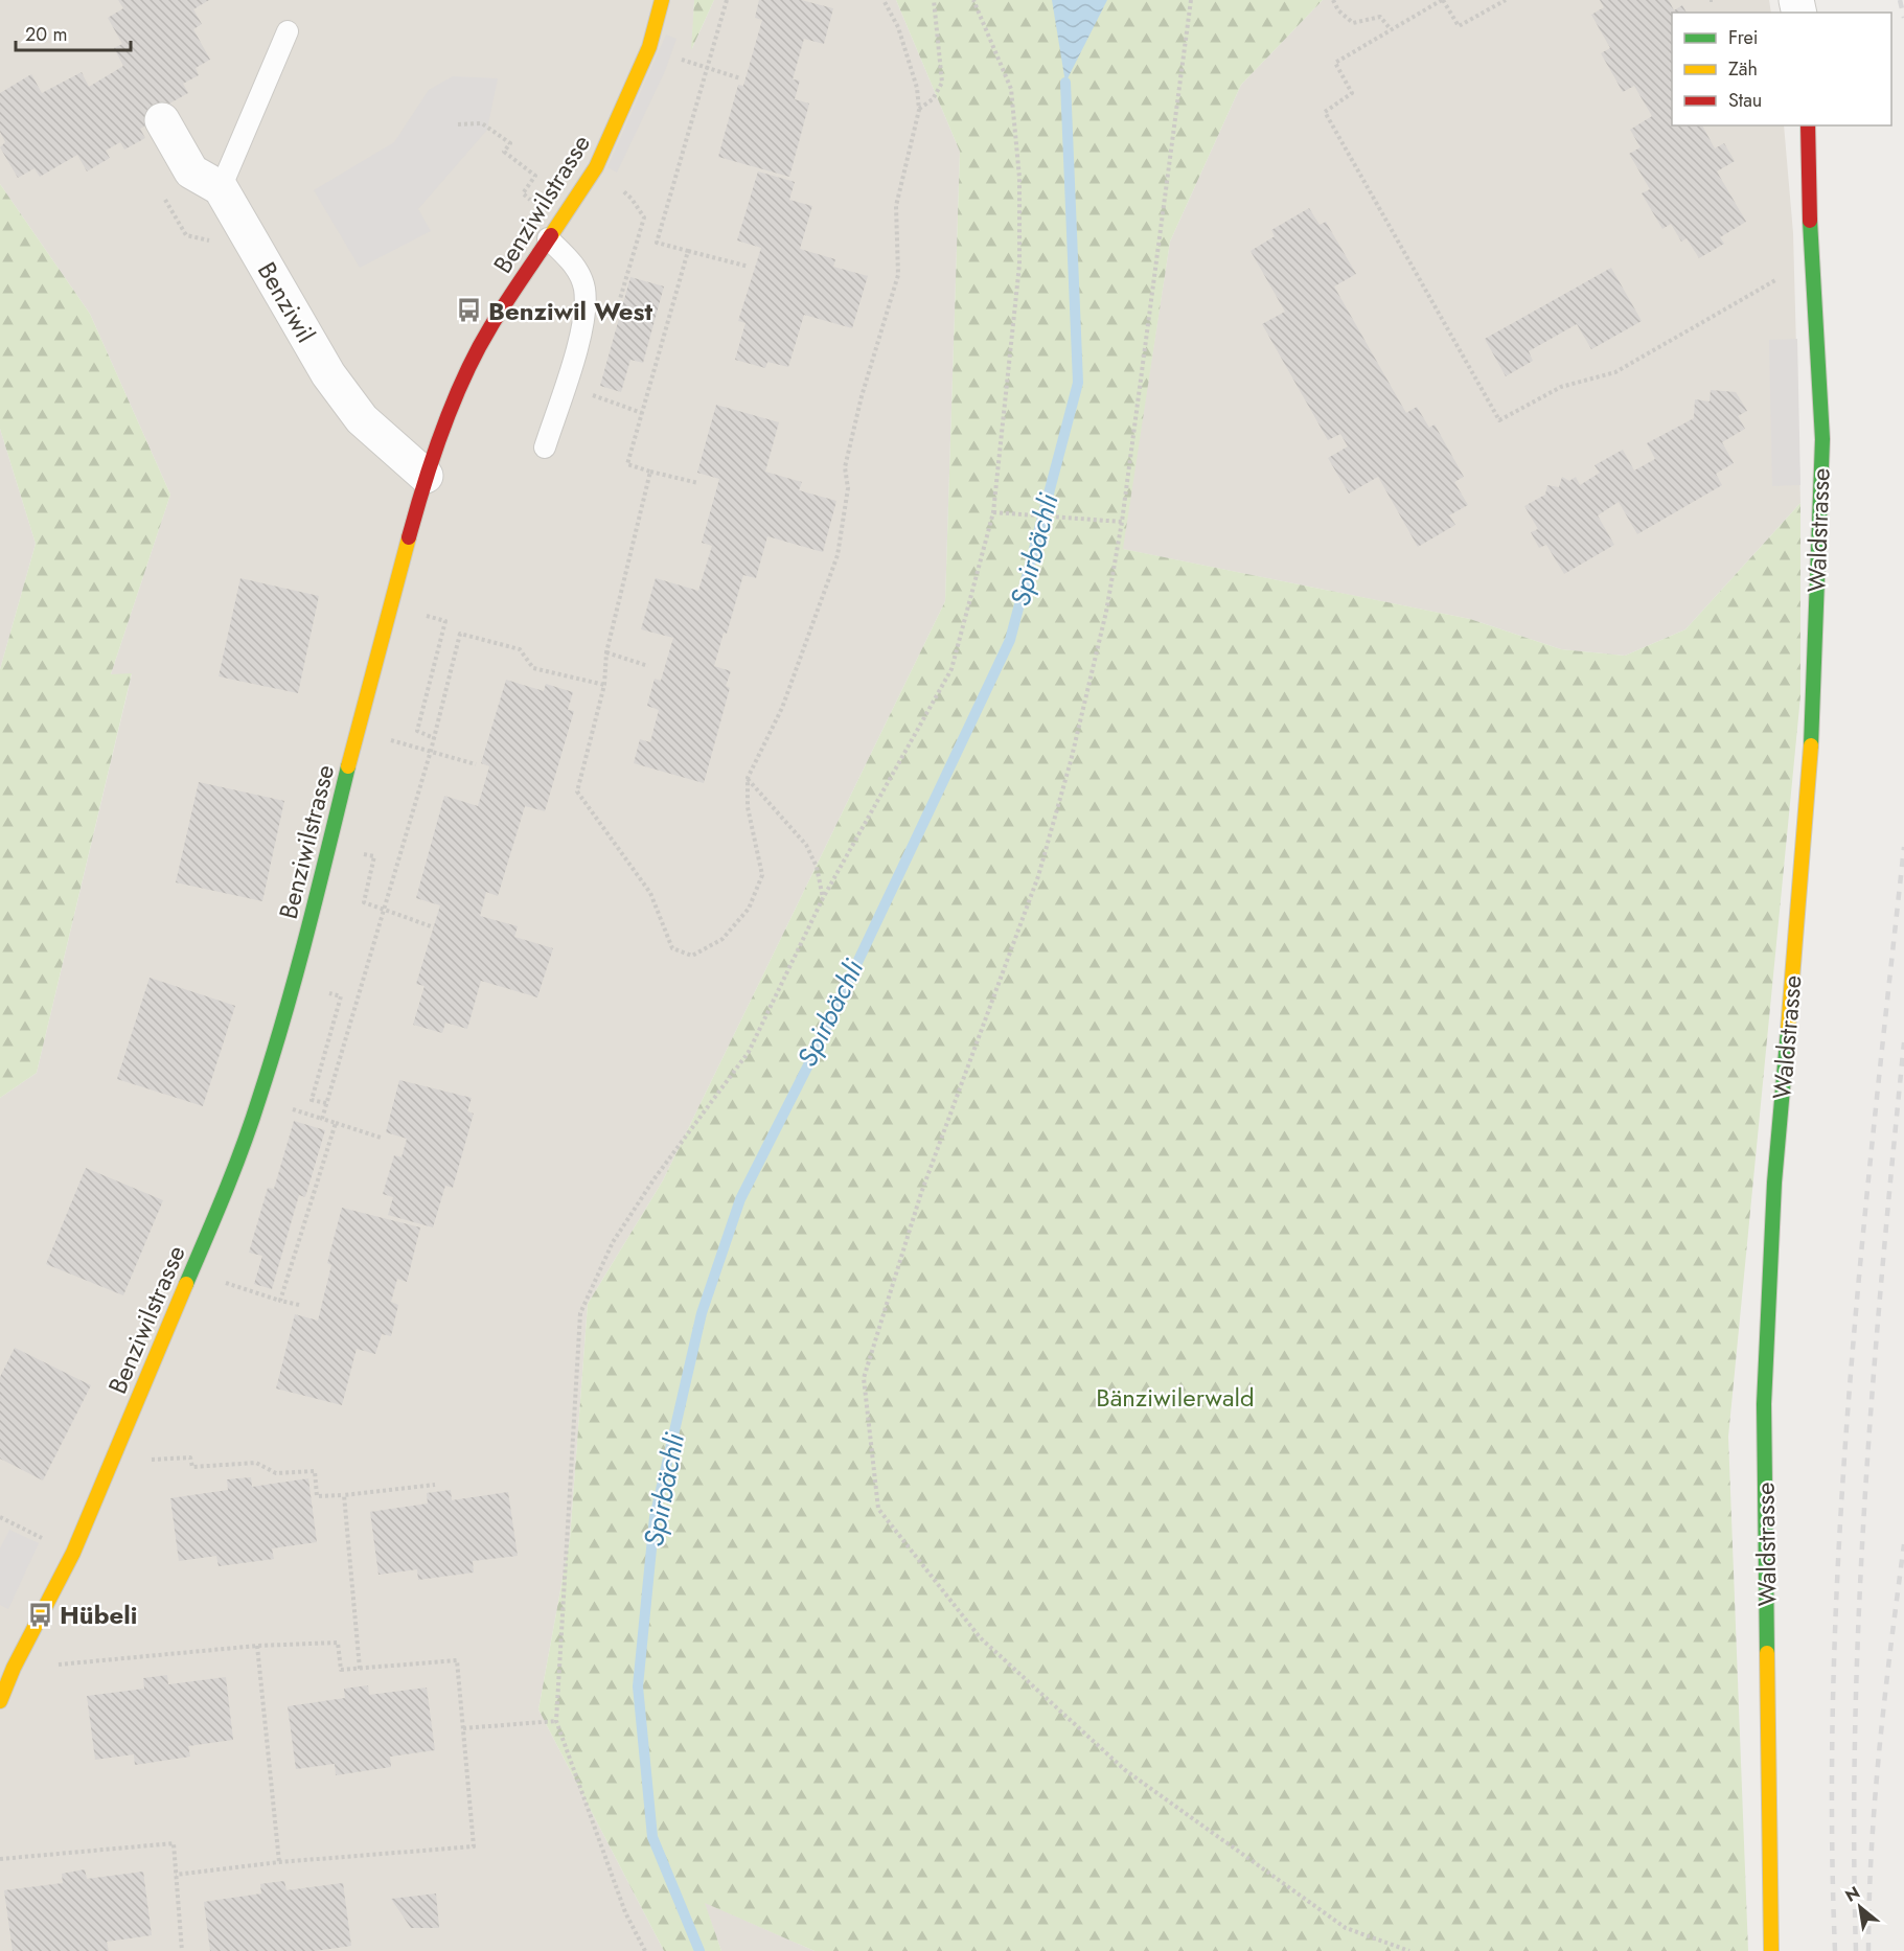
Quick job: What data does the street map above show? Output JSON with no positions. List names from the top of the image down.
{
  "streets": {
    "street": ["Benziwilstrasse", "Benziwil", "Waldstrasse"]
  },
  "crossings": [
    ["Benziwilstrasse", "Benziwil"]
  ],
  "water": ["Spirbächli"],
  "parks": ["Bänziwilerwald"],
  "places": {
    "bus stop": ["Benziwil West", "Hübeli"]
  },
  "legend": ["Frei", "Zäh", "Stau"],
  "scale_bar": "20 m",
  "north": "top left"
}
